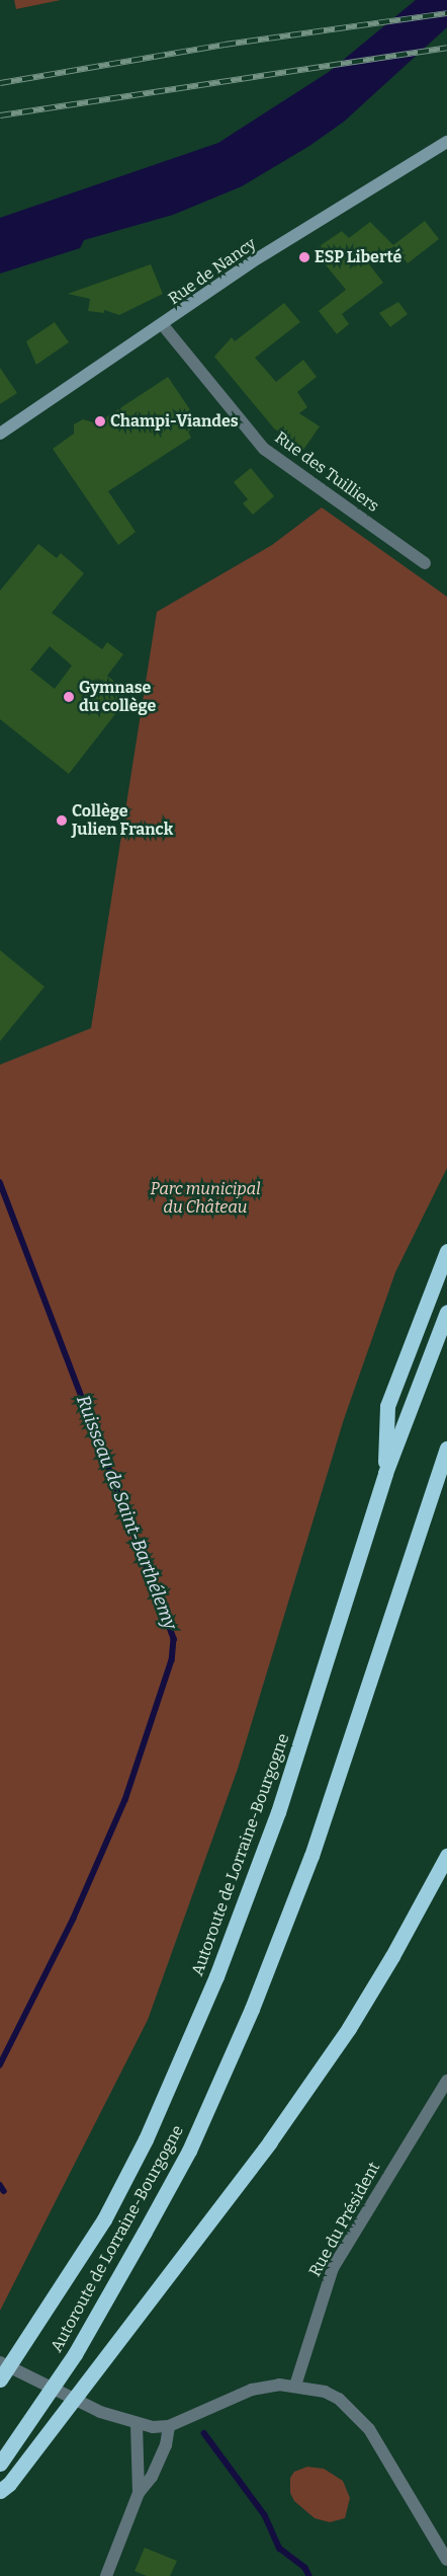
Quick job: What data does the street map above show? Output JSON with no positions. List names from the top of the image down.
{
  "streets": {
    "highway": ["Autoroute de Lorraine-Bourgogne"],
    "main road": ["Rue de Nancy"],
    "street": ["Rue des Tuilliers", "Rue du Président"]
  },
  "crossings": [
    ["Rue de Nancy", "Rue des Tuilliers"]
  ],
  "water": ["Ruisseau de Saint-Barthélemy"],
  "parks": ["Parc municipal du Château"],
  "places": [
    "ESP Liberté",
    "Champi-Viandes",
    "Gymnase du collège",
    "Collège Julien Franck"
  ]
}
